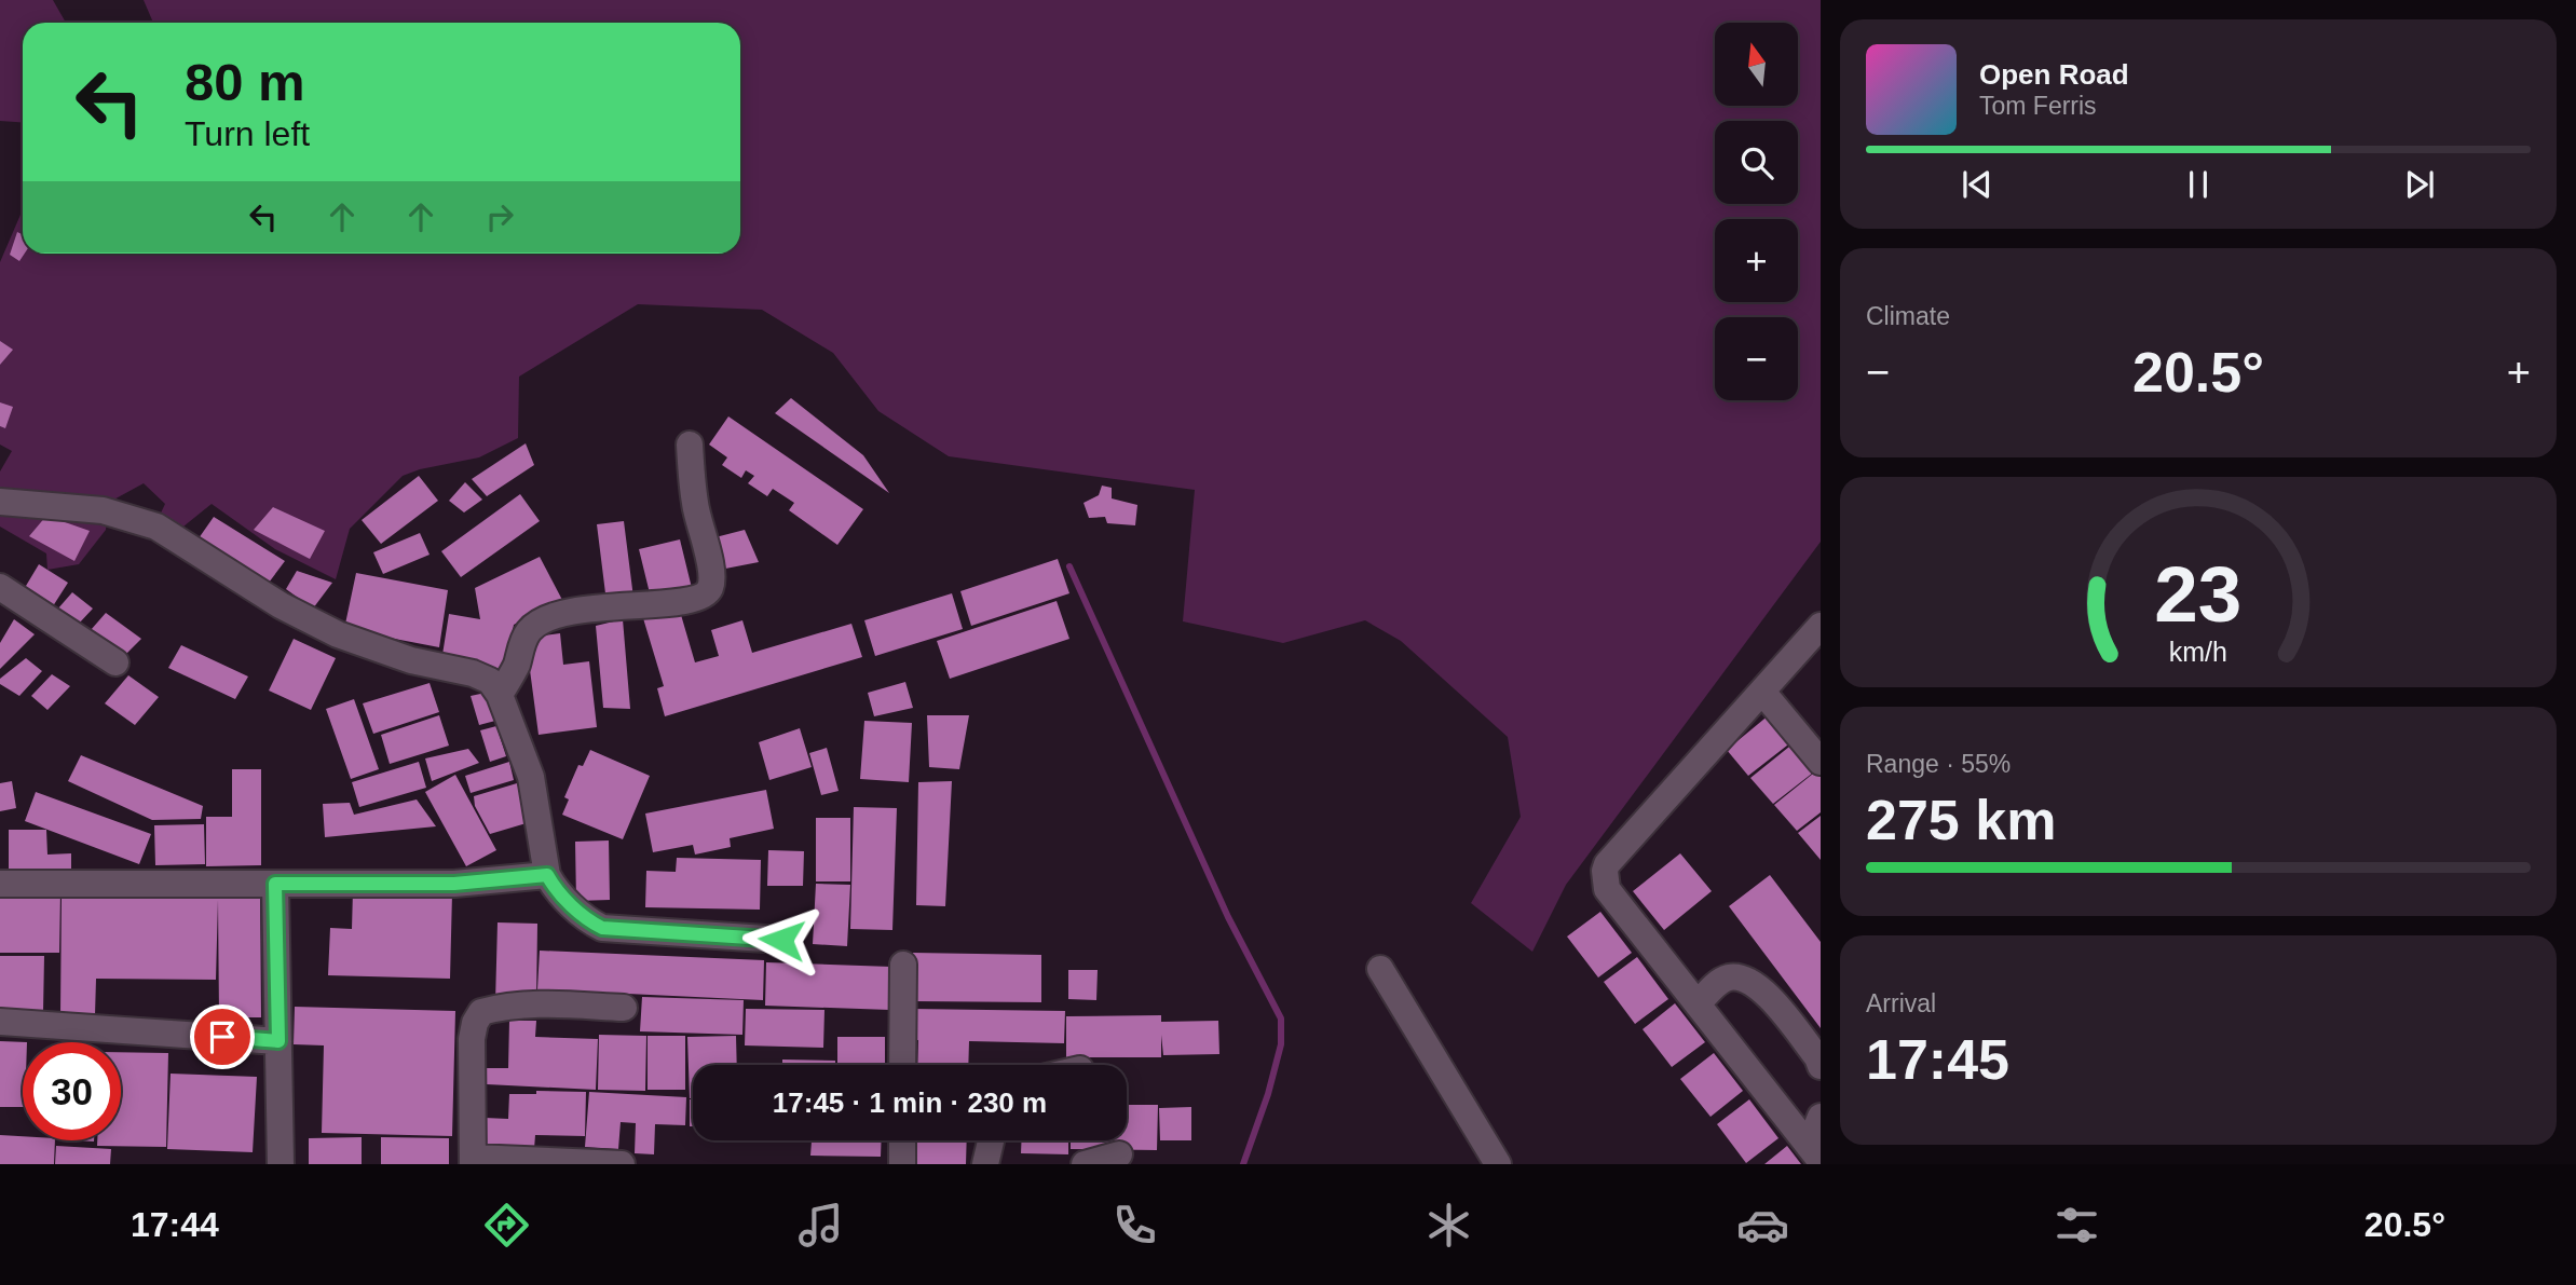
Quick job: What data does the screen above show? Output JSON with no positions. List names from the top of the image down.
{
  "north": "top",
  "page": {
    "map_buttons": ["+", "−"],
    "turn": ["80 m", "Turn left"],
    "song": ["Open Road", "Tom Ferris"],
    "tile": [
      "Climate",
      ["Range · 55%", "275 km"],
      ["Arrival", "17:45"]
    ],
    "heat": ["−", "20.5°", "+"],
    "limit": "30",
    "trip": "17:45 · 1 min · 230 m",
    "tabs": ["17:44", "20.5°"],
    "gauge": ["23", "km/h"]
  }
}
